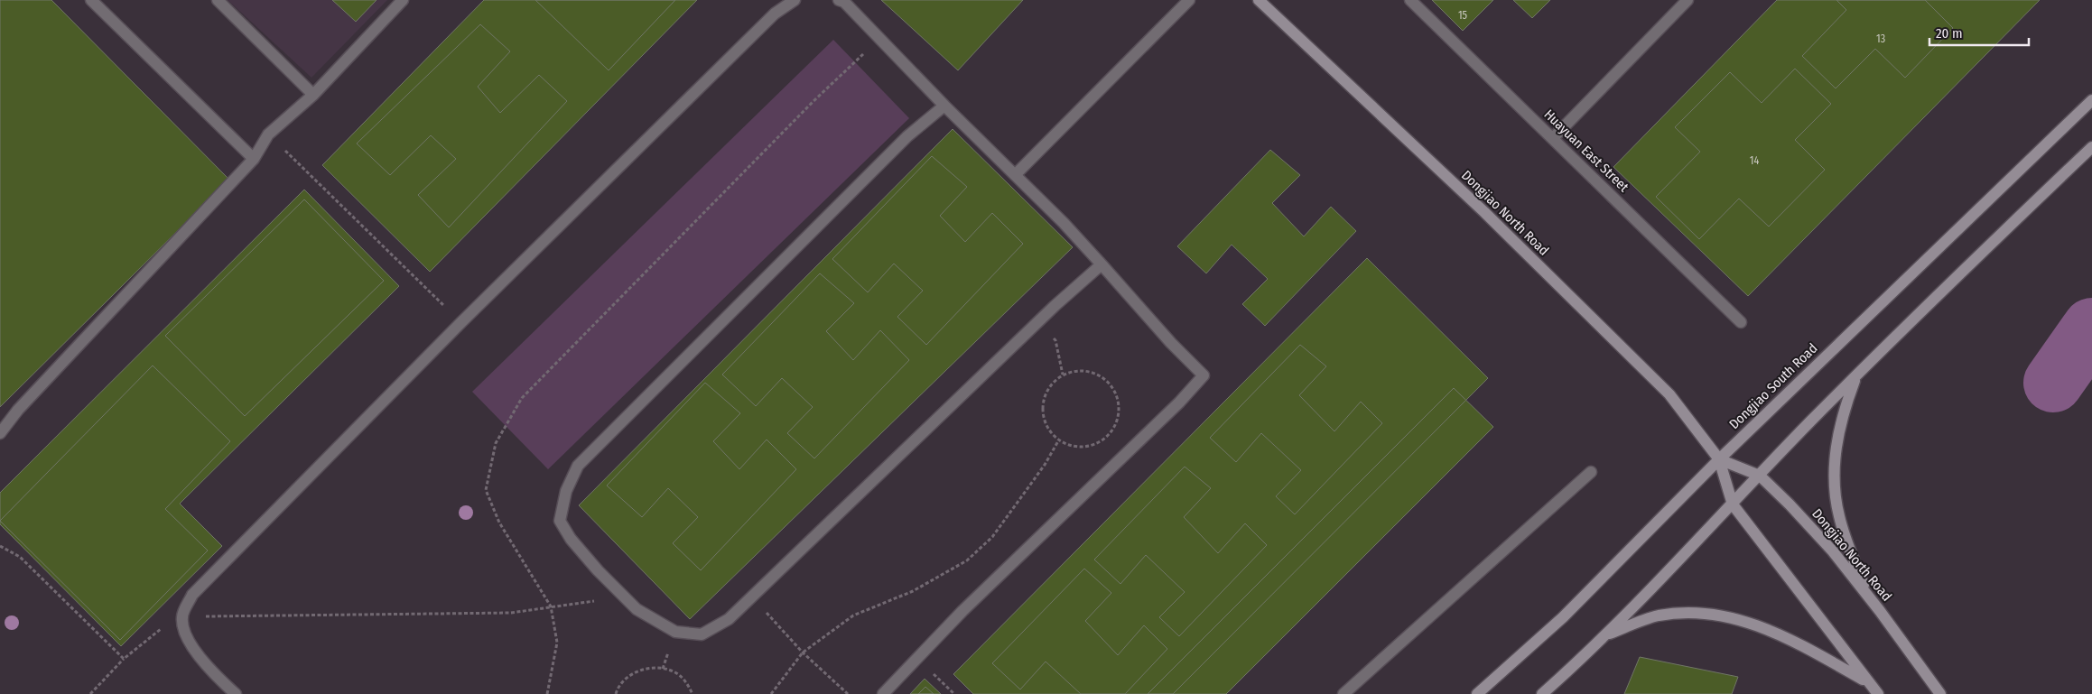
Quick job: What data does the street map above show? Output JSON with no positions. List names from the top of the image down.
{
  "streets": {
    "street": ["Dongjiao North Road", "Dongjiao South Road"],
    "lane": ["Huayuan East Street"]
  },
  "crossings": [
    ["Dongjiao North Road", "Dongjiao South Road"]
  ],
  "house_numbers": ["15", "13", "14"],
  "scale_bar": "20 m"
}
